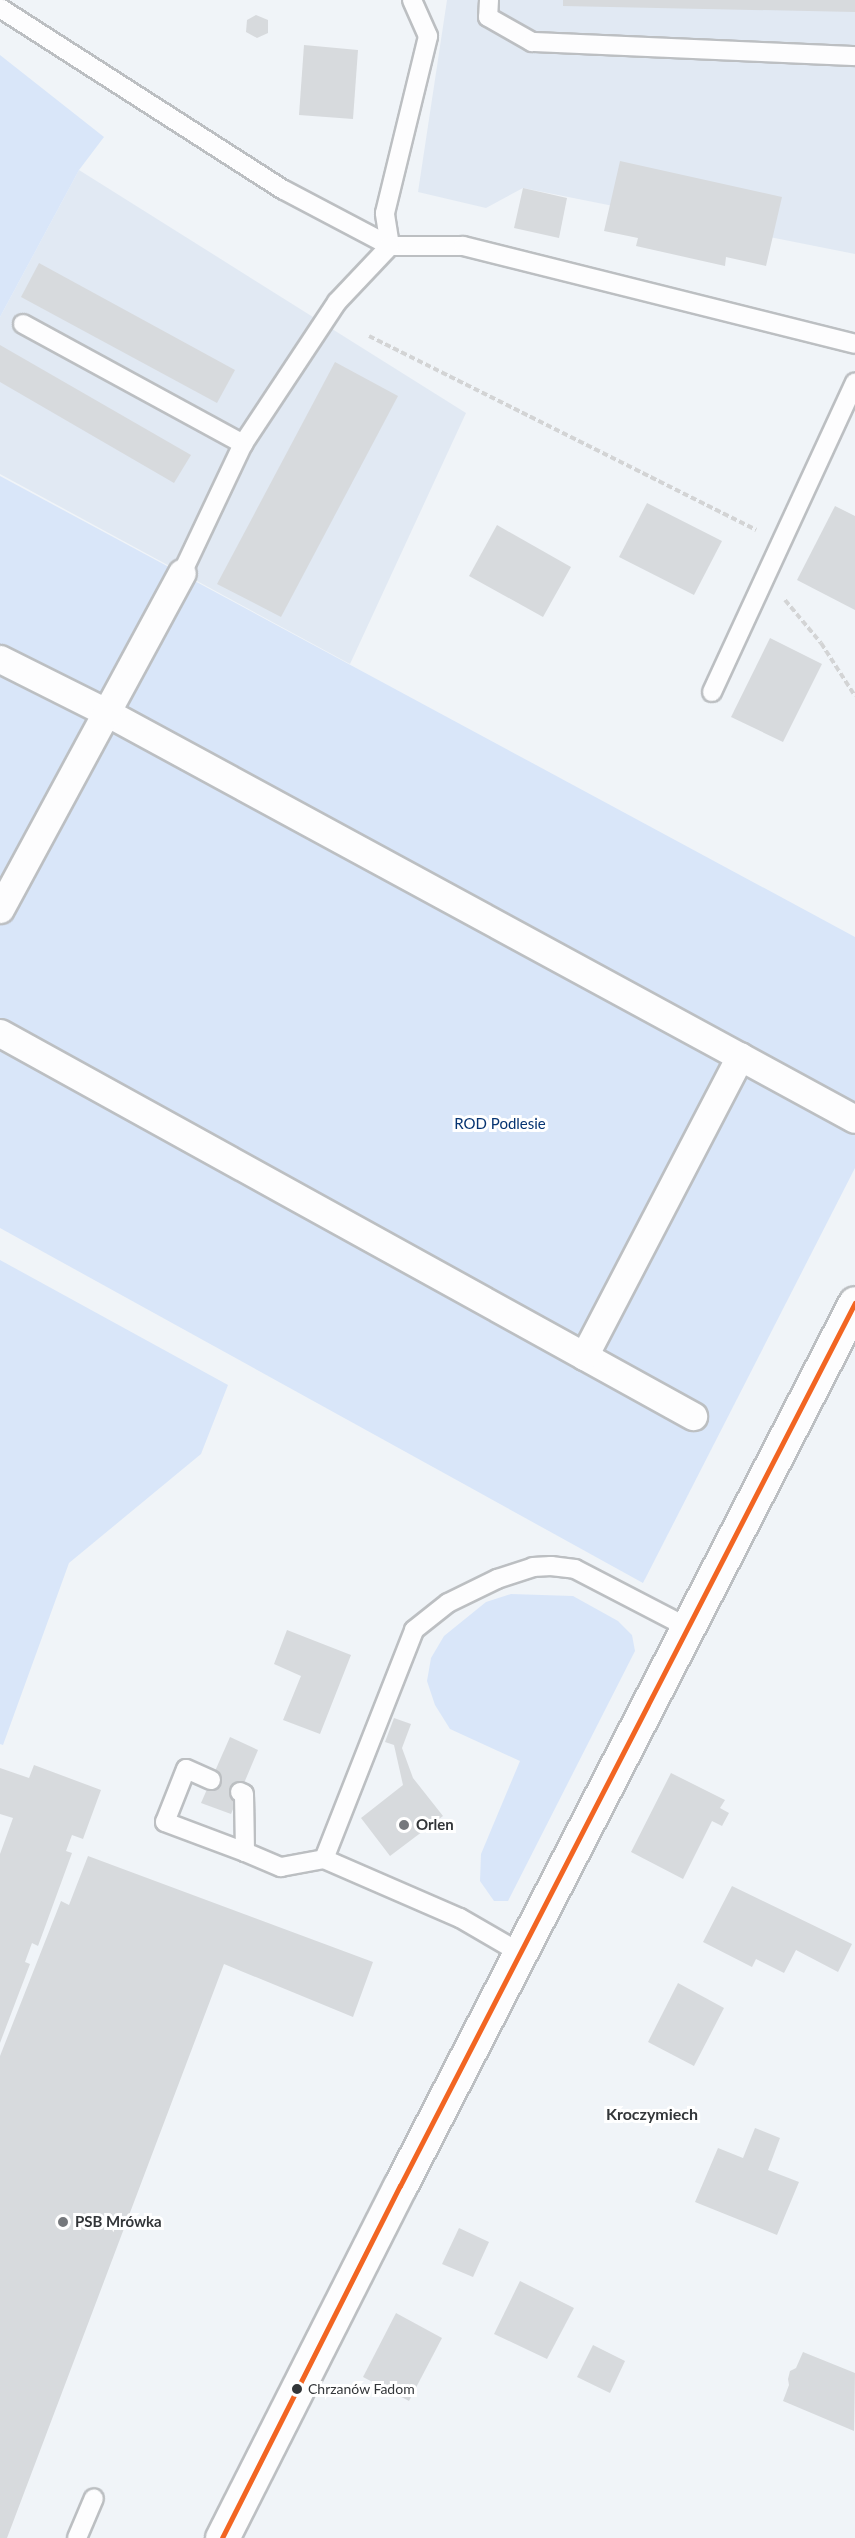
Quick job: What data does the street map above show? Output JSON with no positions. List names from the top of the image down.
{
  "districts": ["Kroczymiech"],
  "parks": ["ROD Podlesie"],
  "places": ["Orlen", "PSB Mrówka", "Chrzanów Fadom"]
}
